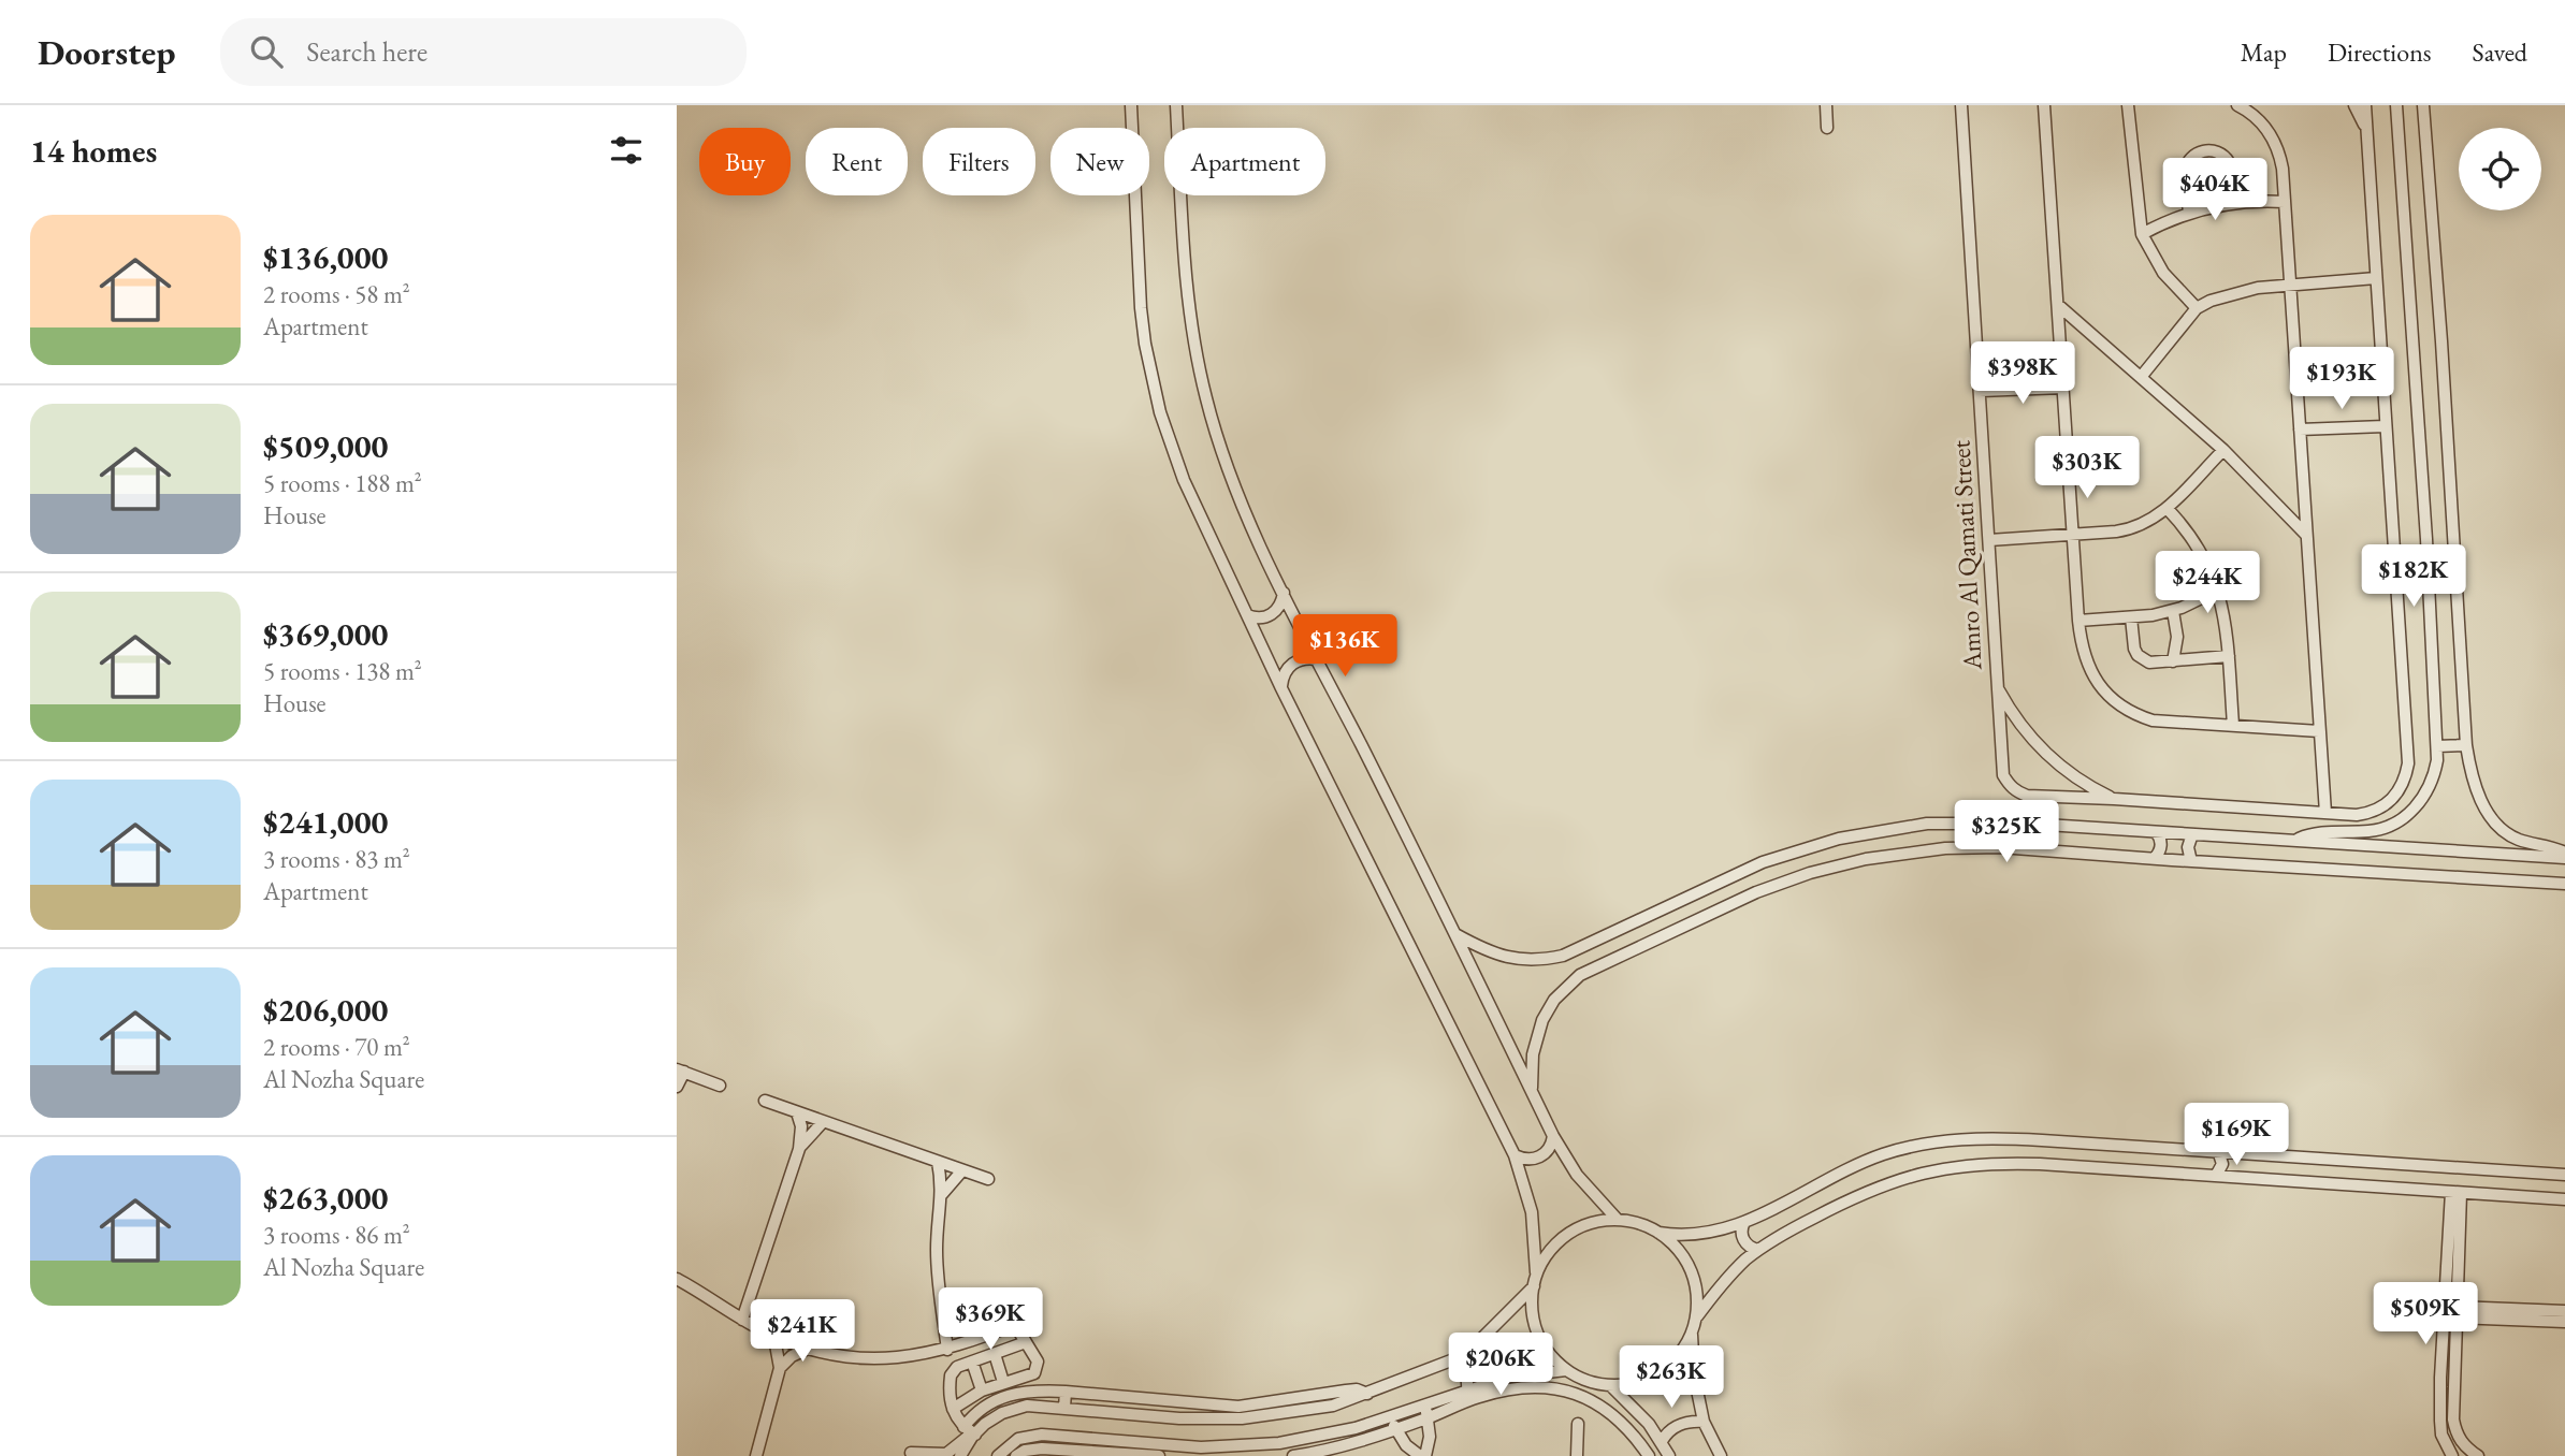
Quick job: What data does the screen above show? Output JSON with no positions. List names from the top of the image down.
{
  "streets": {
    "street": ["Amro Al Qamati Street"]
  },
  "page": {
    "header": "Doorstep",
    "search": "Search here",
    "nav": ["Map", "Directions", "Saved"],
    "heading": "14 homes",
    "chip": [
      "Buy",
      "Rent",
      "Filters",
      "New",
      "Apartment"
    ],
    "price": [
      "$404K",
      "$398K",
      "$193K",
      "$303K",
      "$182K",
      "$244K",
      "$136K",
      "$325K",
      "$169K",
      "$509K",
      "$369K",
      "$241K",
      "$206K",
      "$263K"
    ],
    "list": [
      {
        "name": "$136,000",
        "note": "2 rooms · 58 m² · Apartment"
      },
      {
        "name": "$509,000",
        "note": "5 rooms · 188 m² · House"
      },
      {
        "name": "$369,000",
        "note": "5 rooms · 138 m² · House"
      },
      {
        "name": "$241,000",
        "note": "3 rooms · 83 m² · Apartment"
      },
      {
        "name": "$206,000",
        "note": "2 rooms · 70 m² · Al Nozha Square"
      },
      {
        "name": "$263,000",
        "note": "3 rooms · 86 m² · Al Nozha Square"
      }
    ]
  }
}
